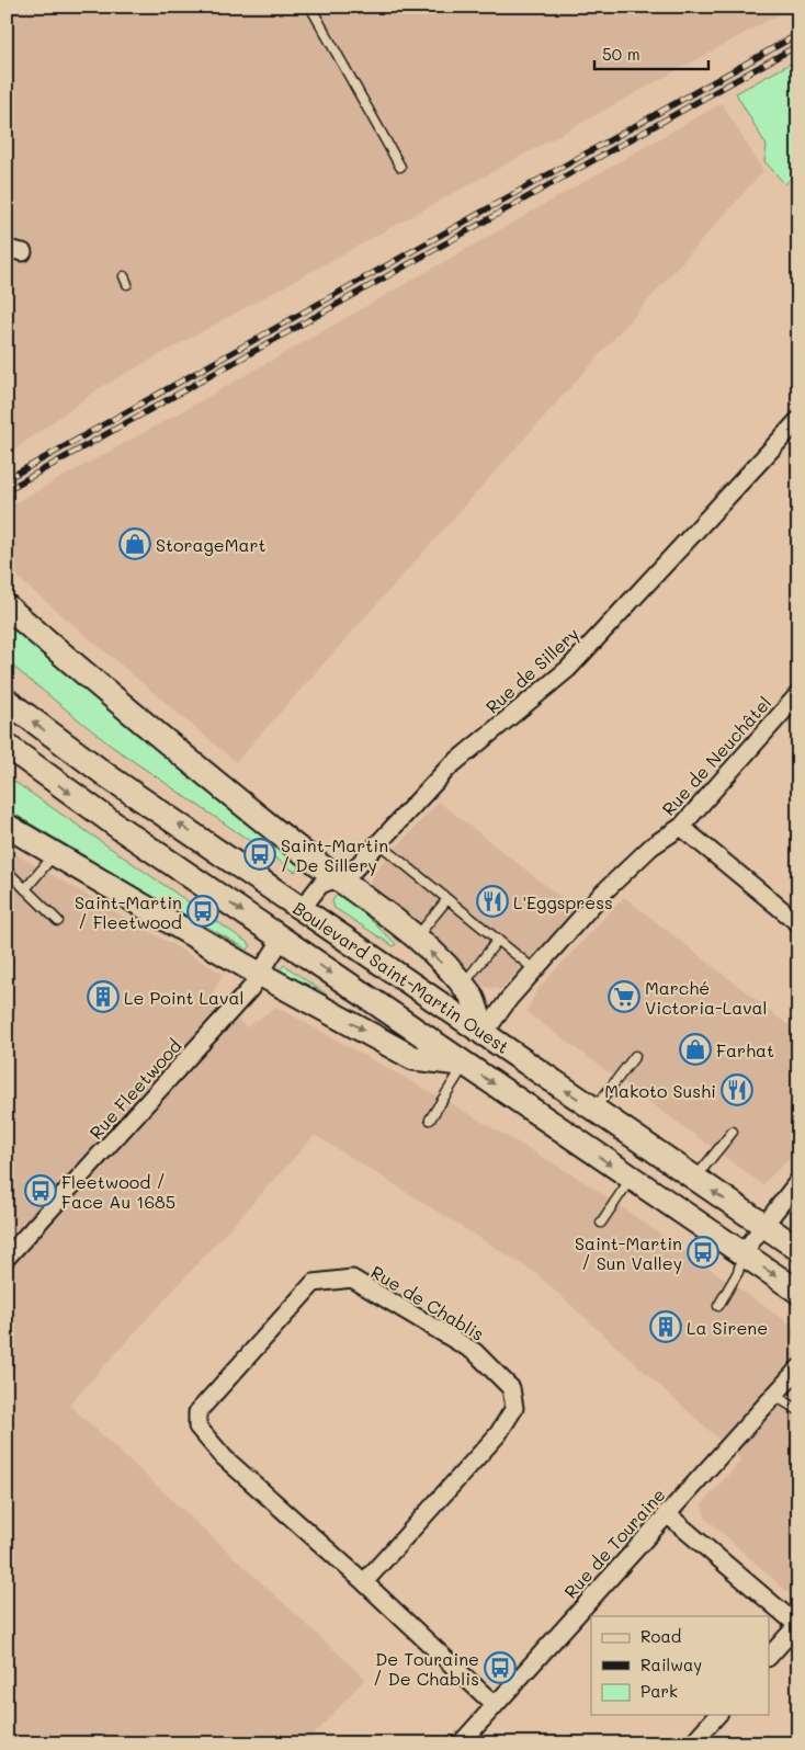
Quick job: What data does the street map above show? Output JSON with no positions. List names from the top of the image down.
{
  "streets": {
    "main road": ["Boulevard Saint-Martin Ouest"],
    "street": [
      "Rue de Sillery",
      "Rue de Neuchâtel",
      "Rue Fleetwood",
      "Rue de Chablis",
      "Rue de Touraine"
    ]
  },
  "crossings": [
    ["Rue de Sillery", "Boulevard Saint-Martin Ouest"],
    ["Rue de Neuchâtel", "Boulevard Saint-Martin Ouest"],
    ["Boulevard Saint-Martin Ouest", "Rue Fleetwood"],
    ["Rue de Chablis", "Rue de Touraine"]
  ],
  "places": {
    "shop": ["StorageMart", "Farhat"],
    "bus stop": [
      "Saint-Martin / De Sillery",
      "Saint-Martin / Fleetwood",
      "Fleetwood / Face Au 1685",
      "Saint-Martin / Sun Valley",
      "De Touraine / De Chablis"
    ],
    "restaurant": ["L'Eggspress", "Makoto Sushi"],
    "building": ["Le Point Laval", "La Sirene"],
    "supermarket": ["Marché Victoria-Laval"]
  },
  "legend": ["Road", "Railway", "Park"],
  "scale_bar": "50 m"
}
